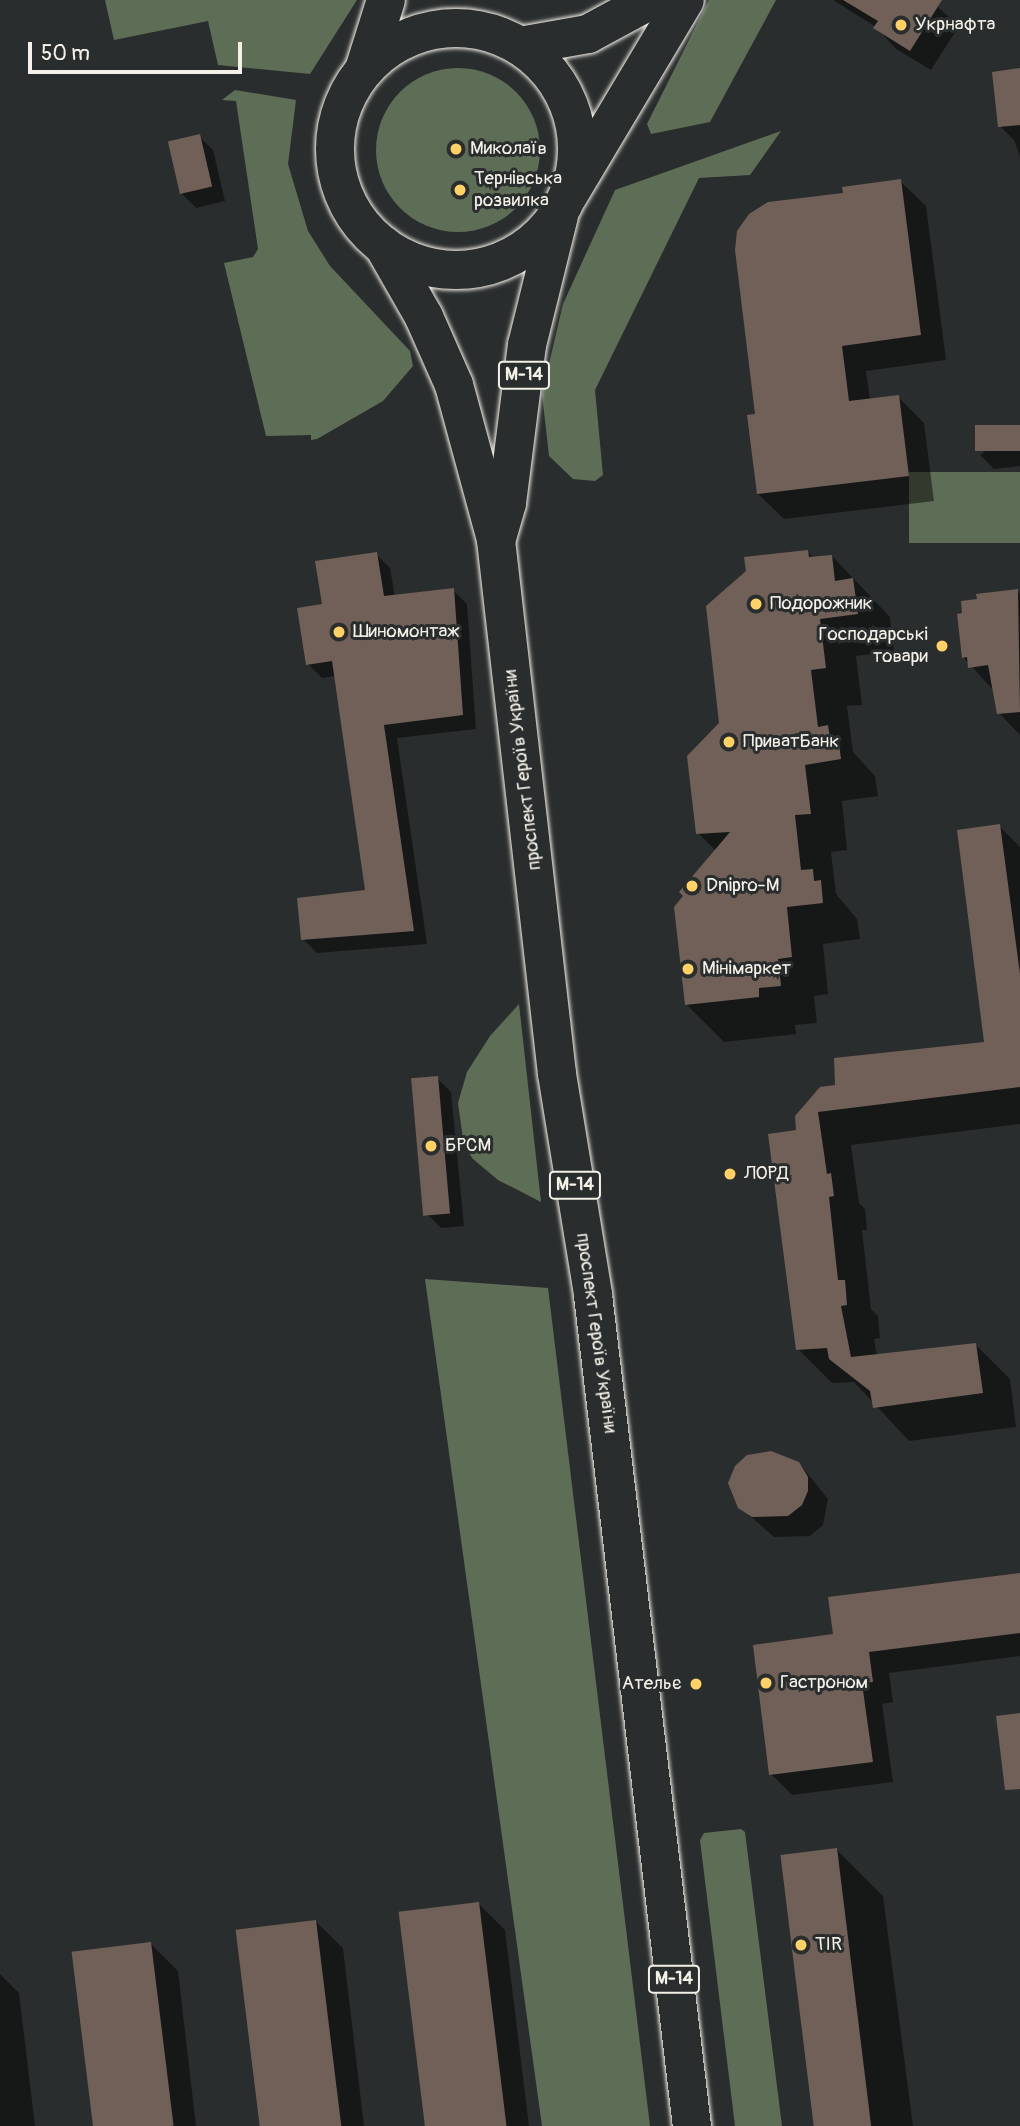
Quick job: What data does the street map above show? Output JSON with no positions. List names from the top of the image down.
{
  "streets": {
    "main road": ["М-14", "проспект Героїв України"]
  },
  "crossings": [
    ["М-14", "проспект Героїв України"]
  ],
  "places": [
    "Укрнафта",
    "Миколаїв",
    "Тернівська розвилка",
    "Подорожник",
    "Шиномонтаж",
    "Господарські товари",
    "ПриватБанк",
    "Dnipro-M",
    "Мінімаркет",
    "БРСМ",
    "ЛОРД",
    "Гастроном",
    "Ательє",
    "TIR"
  ],
  "scale_bar": "50 m"
}
